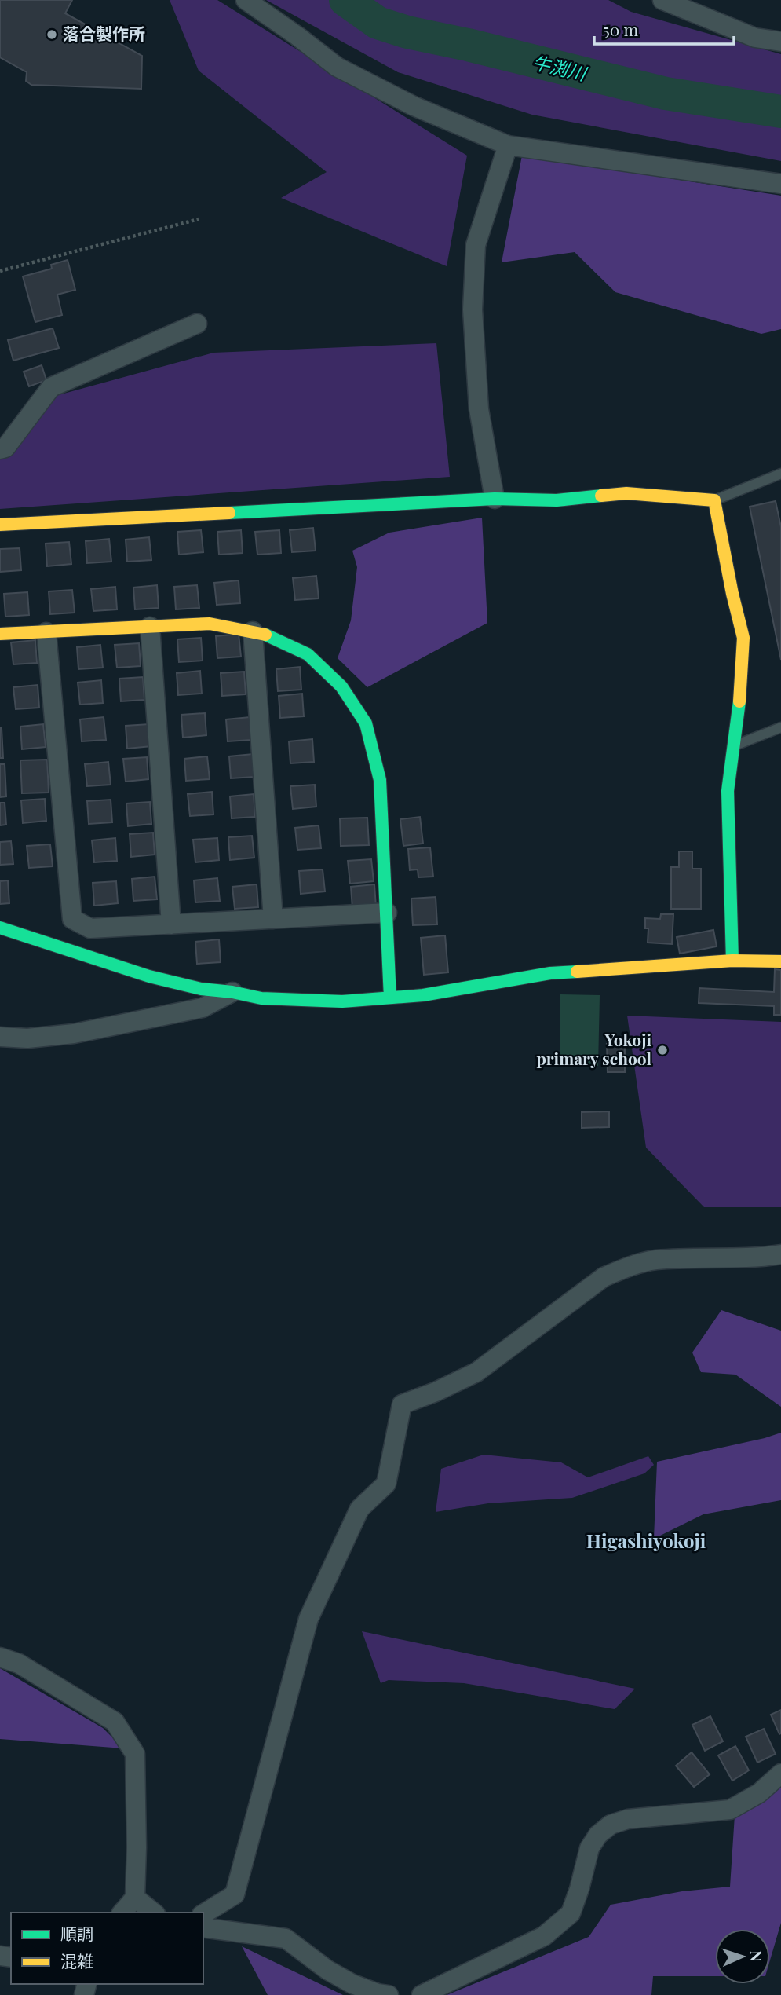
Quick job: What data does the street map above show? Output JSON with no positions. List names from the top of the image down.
{
  "districts": ["Higashiyokoji"],
  "water": ["牛渕川"],
  "places": ["落合製作所", "Yokoji primary school"],
  "legend": ["順調", "混雑"],
  "scale_bar": "50 m",
  "north": "right"
}
